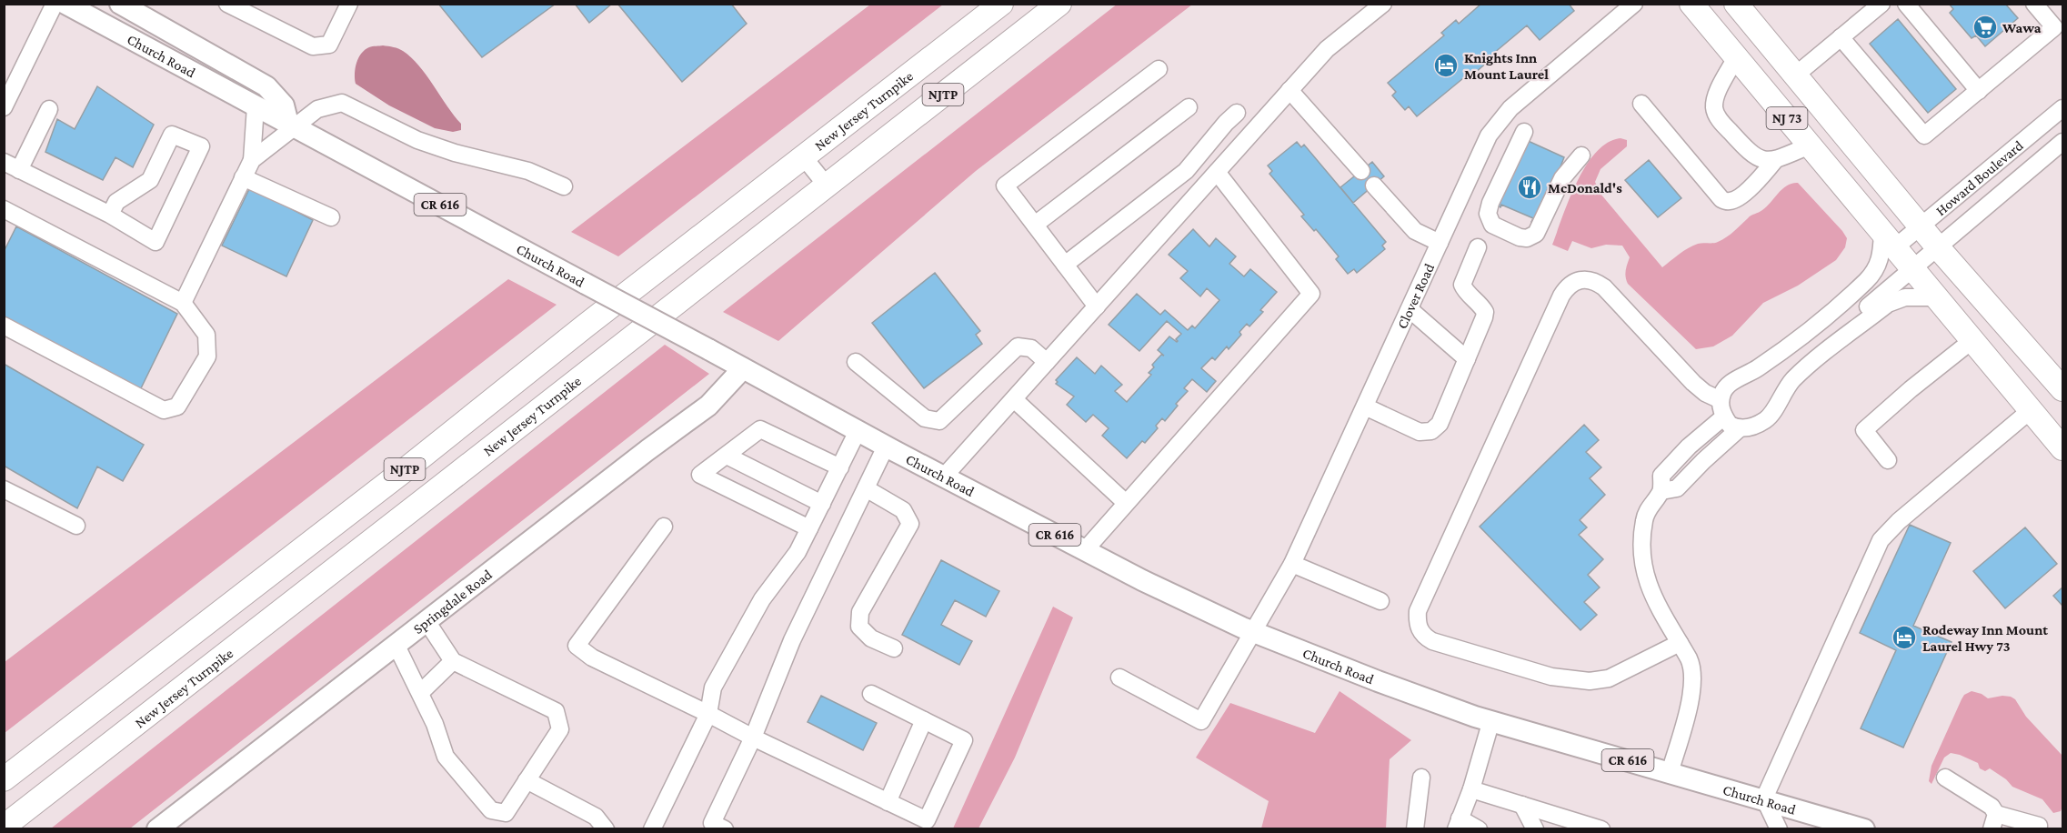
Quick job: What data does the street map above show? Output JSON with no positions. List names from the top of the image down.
{
  "streets": {
    "highway": ["NJTP", "New Jersey Turnpike", "NJ 73"],
    "main road": ["Church Road", "CR 616", "Springdale Road"],
    "street": ["Howard Boulevard", "Clover Road"]
  },
  "crossings": [
    ["Church Road", "Clover Road"],
    ["Church Road", "Springdale Road"],
    ["NJ 73", "Howard Boulevard"]
  ],
  "places": {
    "supermarket": ["Wawa"],
    "hotel": ["Knights Inn Mount Laurel", "Rodeway Inn Mount Laurel Hwy 73"],
    "restaurant": ["McDonald's"]
  }
}
